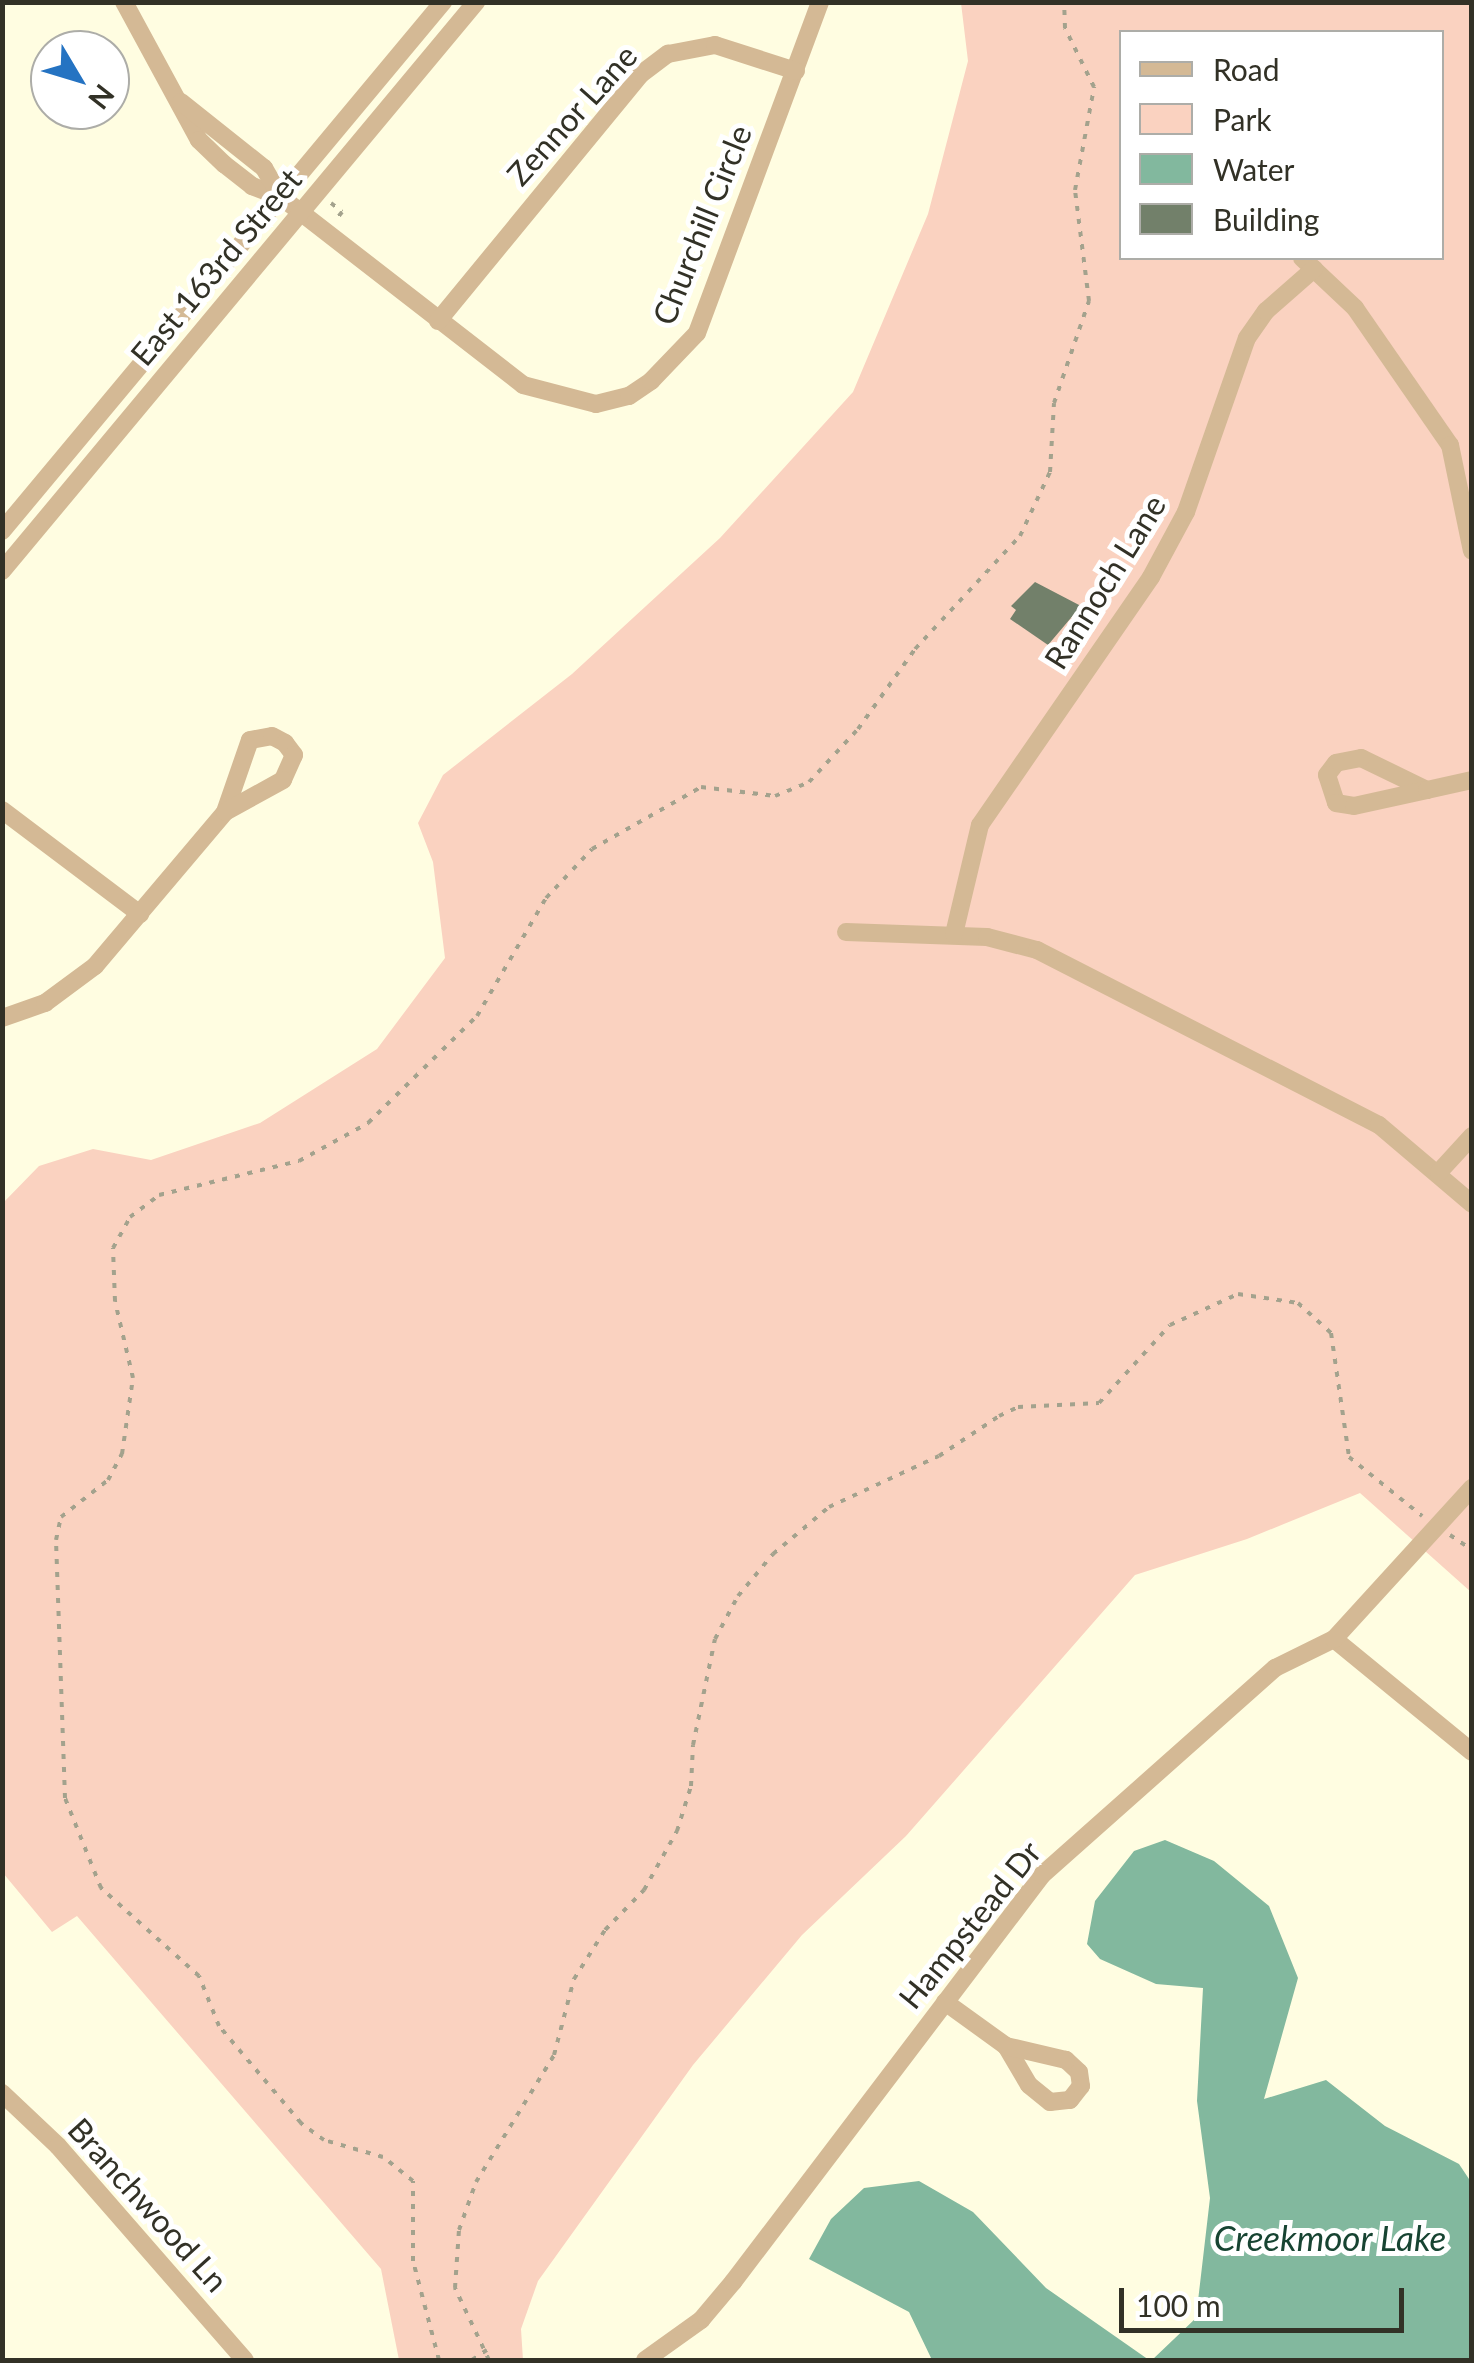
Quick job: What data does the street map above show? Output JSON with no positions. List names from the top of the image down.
{
  "streets": {
    "street": [
      "Zennor Lane",
      "Churchill Circle",
      "East 163rd Street",
      "Rannoch Lane",
      "Hampstead Dr",
      "Branchwood Ln"
    ]
  },
  "crossings": [
    ["Zennor Lane", "Churchill Circle"],
    ["Churchill Circle", "East 163rd Street"]
  ],
  "water": ["Creekmoor Lake"],
  "legend": [
    "Road",
    "Park",
    "Water",
    "Building"
  ],
  "scale_bar": "100 m",
  "north": "bottom right"
}
